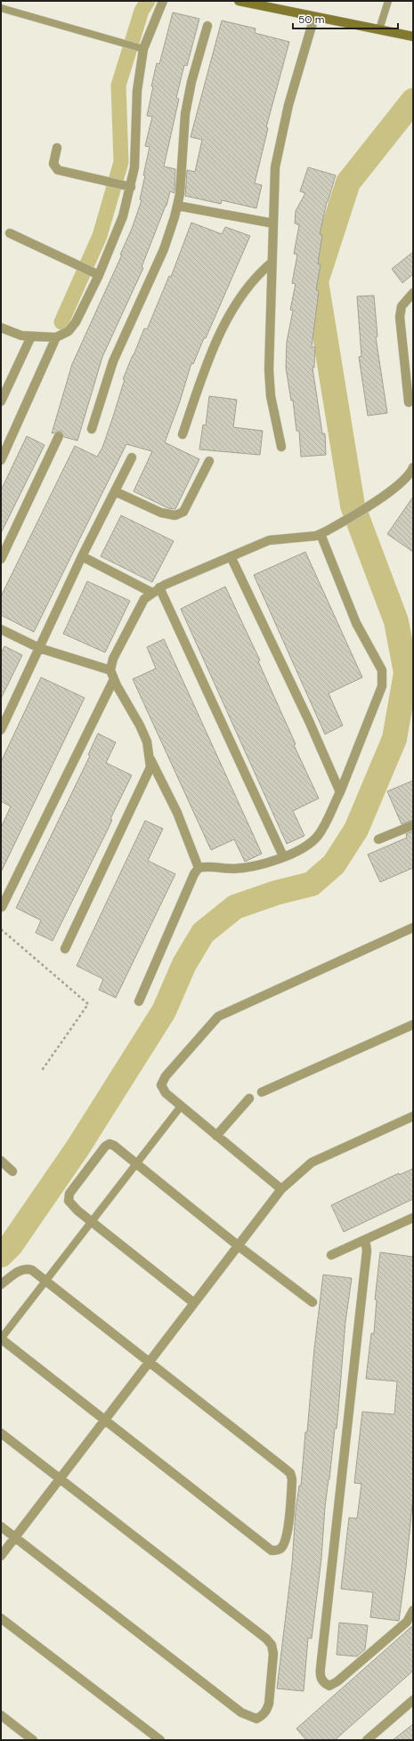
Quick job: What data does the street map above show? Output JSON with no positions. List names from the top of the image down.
{
  "scale_bar": "50 m"
}
